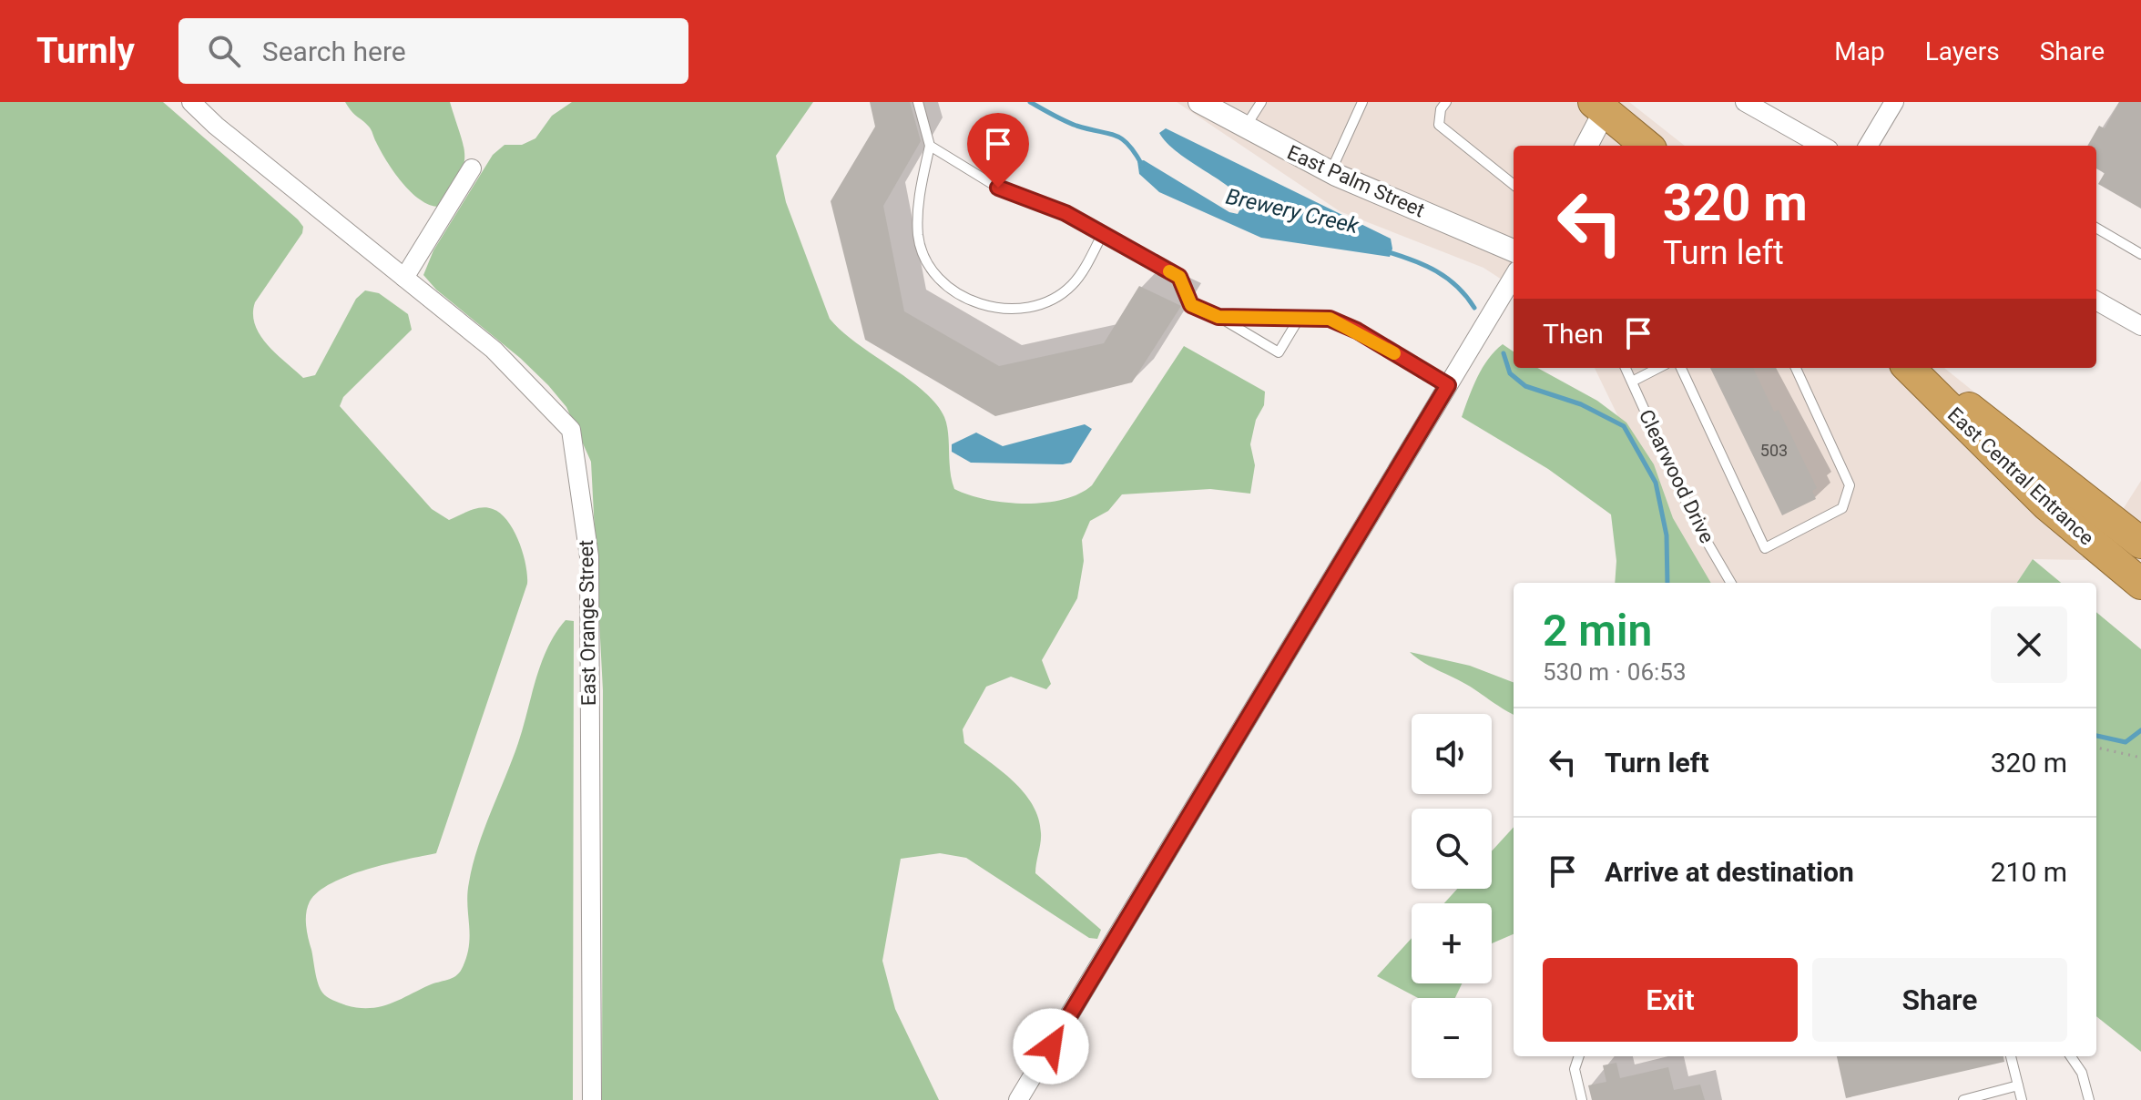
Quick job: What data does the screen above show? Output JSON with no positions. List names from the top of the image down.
{
  "streets": {
    "highway": ["East Central Entrance"],
    "street": ["East Palm Street", "East Orange Street"],
    "lane": ["Clearwood Drive"]
  },
  "water": ["Brewery Creek"],
  "house_numbers": ["503"],
  "page": {
    "header": "Turnly",
    "search": "Search here",
    "nav": ["Map", "Layers", "Share"],
    "turn": ["320 m", "Turn left"],
    "then": "Then",
    "heading": ["2 min", "530 m · 06:53"],
    "list": [
      {
        "name": "Turn left",
        "value": "320 m"
      },
      {
        "name": "Arrive at destination",
        "value": "210 m"
      }
    ],
    "map_buttons": ["+", "−"],
    "buttons": ["Exit", "Share"]
  }
}
